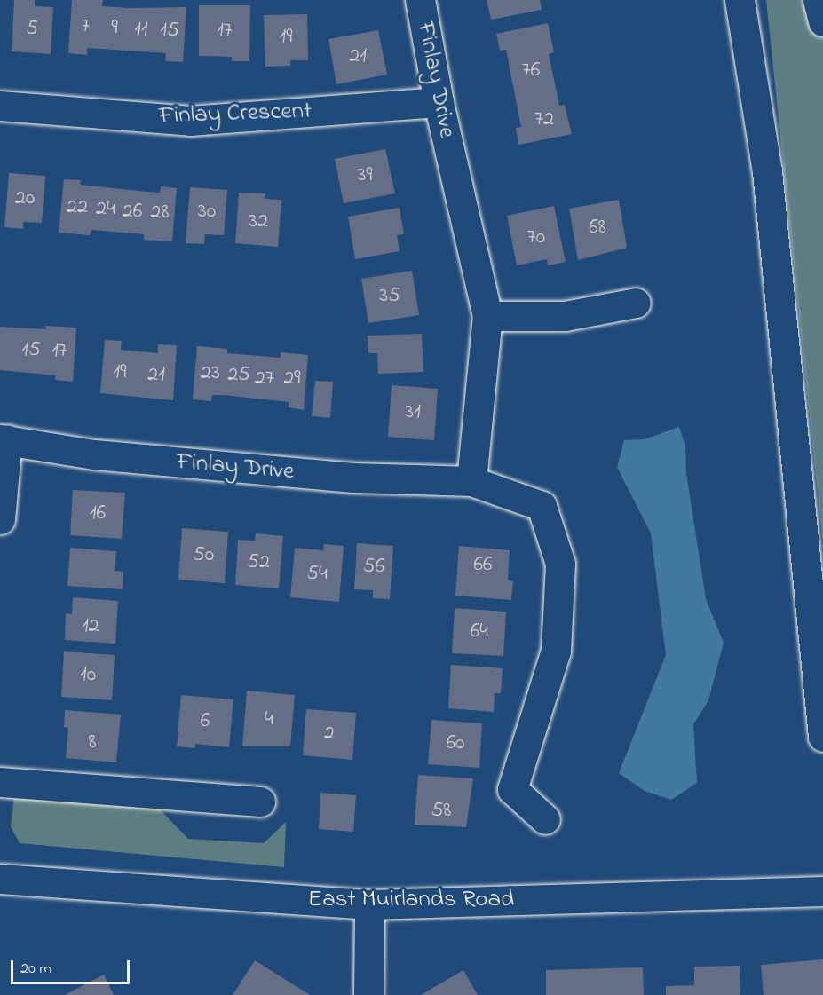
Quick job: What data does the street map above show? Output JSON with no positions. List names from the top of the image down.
{
  "streets": {
    "street": ["Finlay Drive", "Finlay Crescent", "East Muirlands Road"]
  },
  "crossings": [
    ["Finlay Drive", "Finlay Crescent"]
  ],
  "house_numbers": [
    "7",
    "9",
    "5",
    "11",
    "15",
    "17",
    "19",
    "21",
    "76",
    "72",
    "39",
    "20",
    "22",
    "24",
    "26",
    "30",
    "28",
    "32",
    "68",
    "70",
    "35",
    "15",
    "17",
    "19",
    "23",
    "21",
    "25",
    "27",
    "29",
    "31",
    "16",
    "50",
    "52",
    "66",
    "56",
    "54",
    "12",
    "64",
    "10",
    "4",
    "6",
    "2",
    "8",
    "60",
    "58"
  ],
  "scale_bar": "20 m"
}
